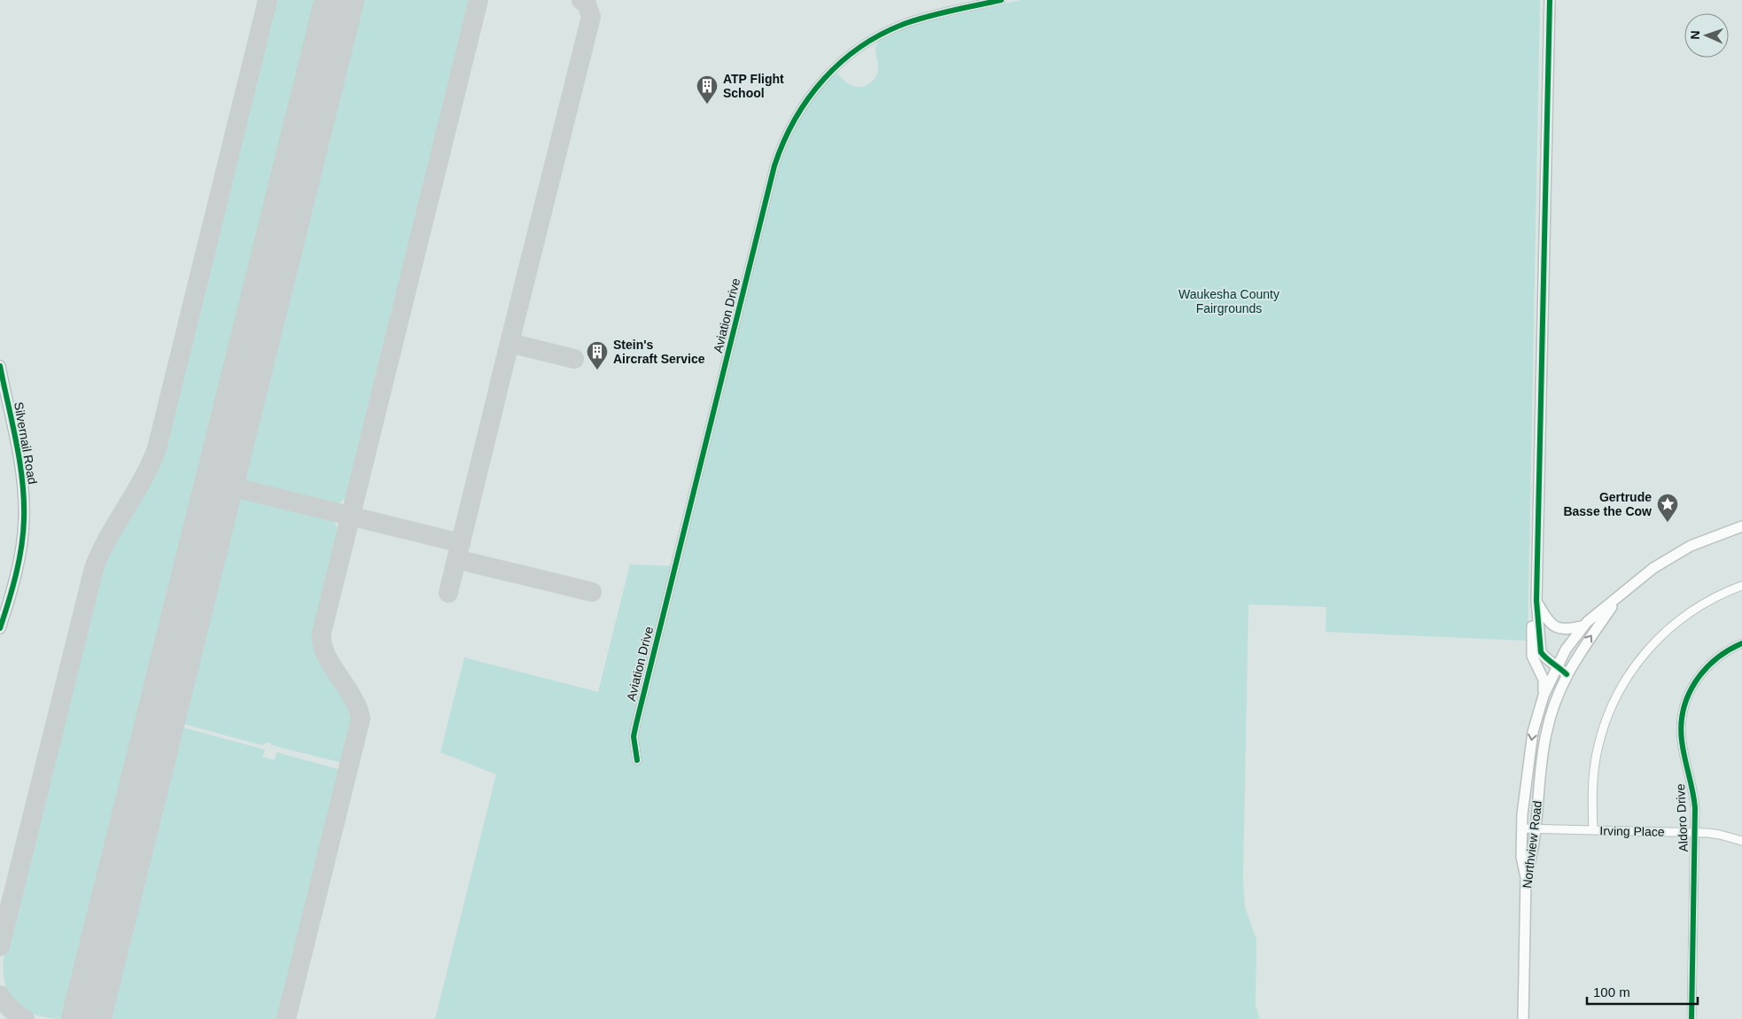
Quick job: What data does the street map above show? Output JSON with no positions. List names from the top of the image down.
{
  "streets": {
    "street": [
      "Aviation Drive",
      "Silvernail Road",
      "Aldoro Drive",
      "Irving Place",
      "Northview Road"
    ]
  },
  "crossings": [
    ["Aldoro Drive", "Irving Place"],
    ["Irving Place", "Northview Road"]
  ],
  "parks": ["Waukesha County Fairgrounds"],
  "places": {
    "building": ["ATP Flight School", "Stein's Aircraft Service"],
    "place": ["Gertrude Basse the Cow"]
  },
  "scale_bar": "100 m",
  "north": "left"
}
